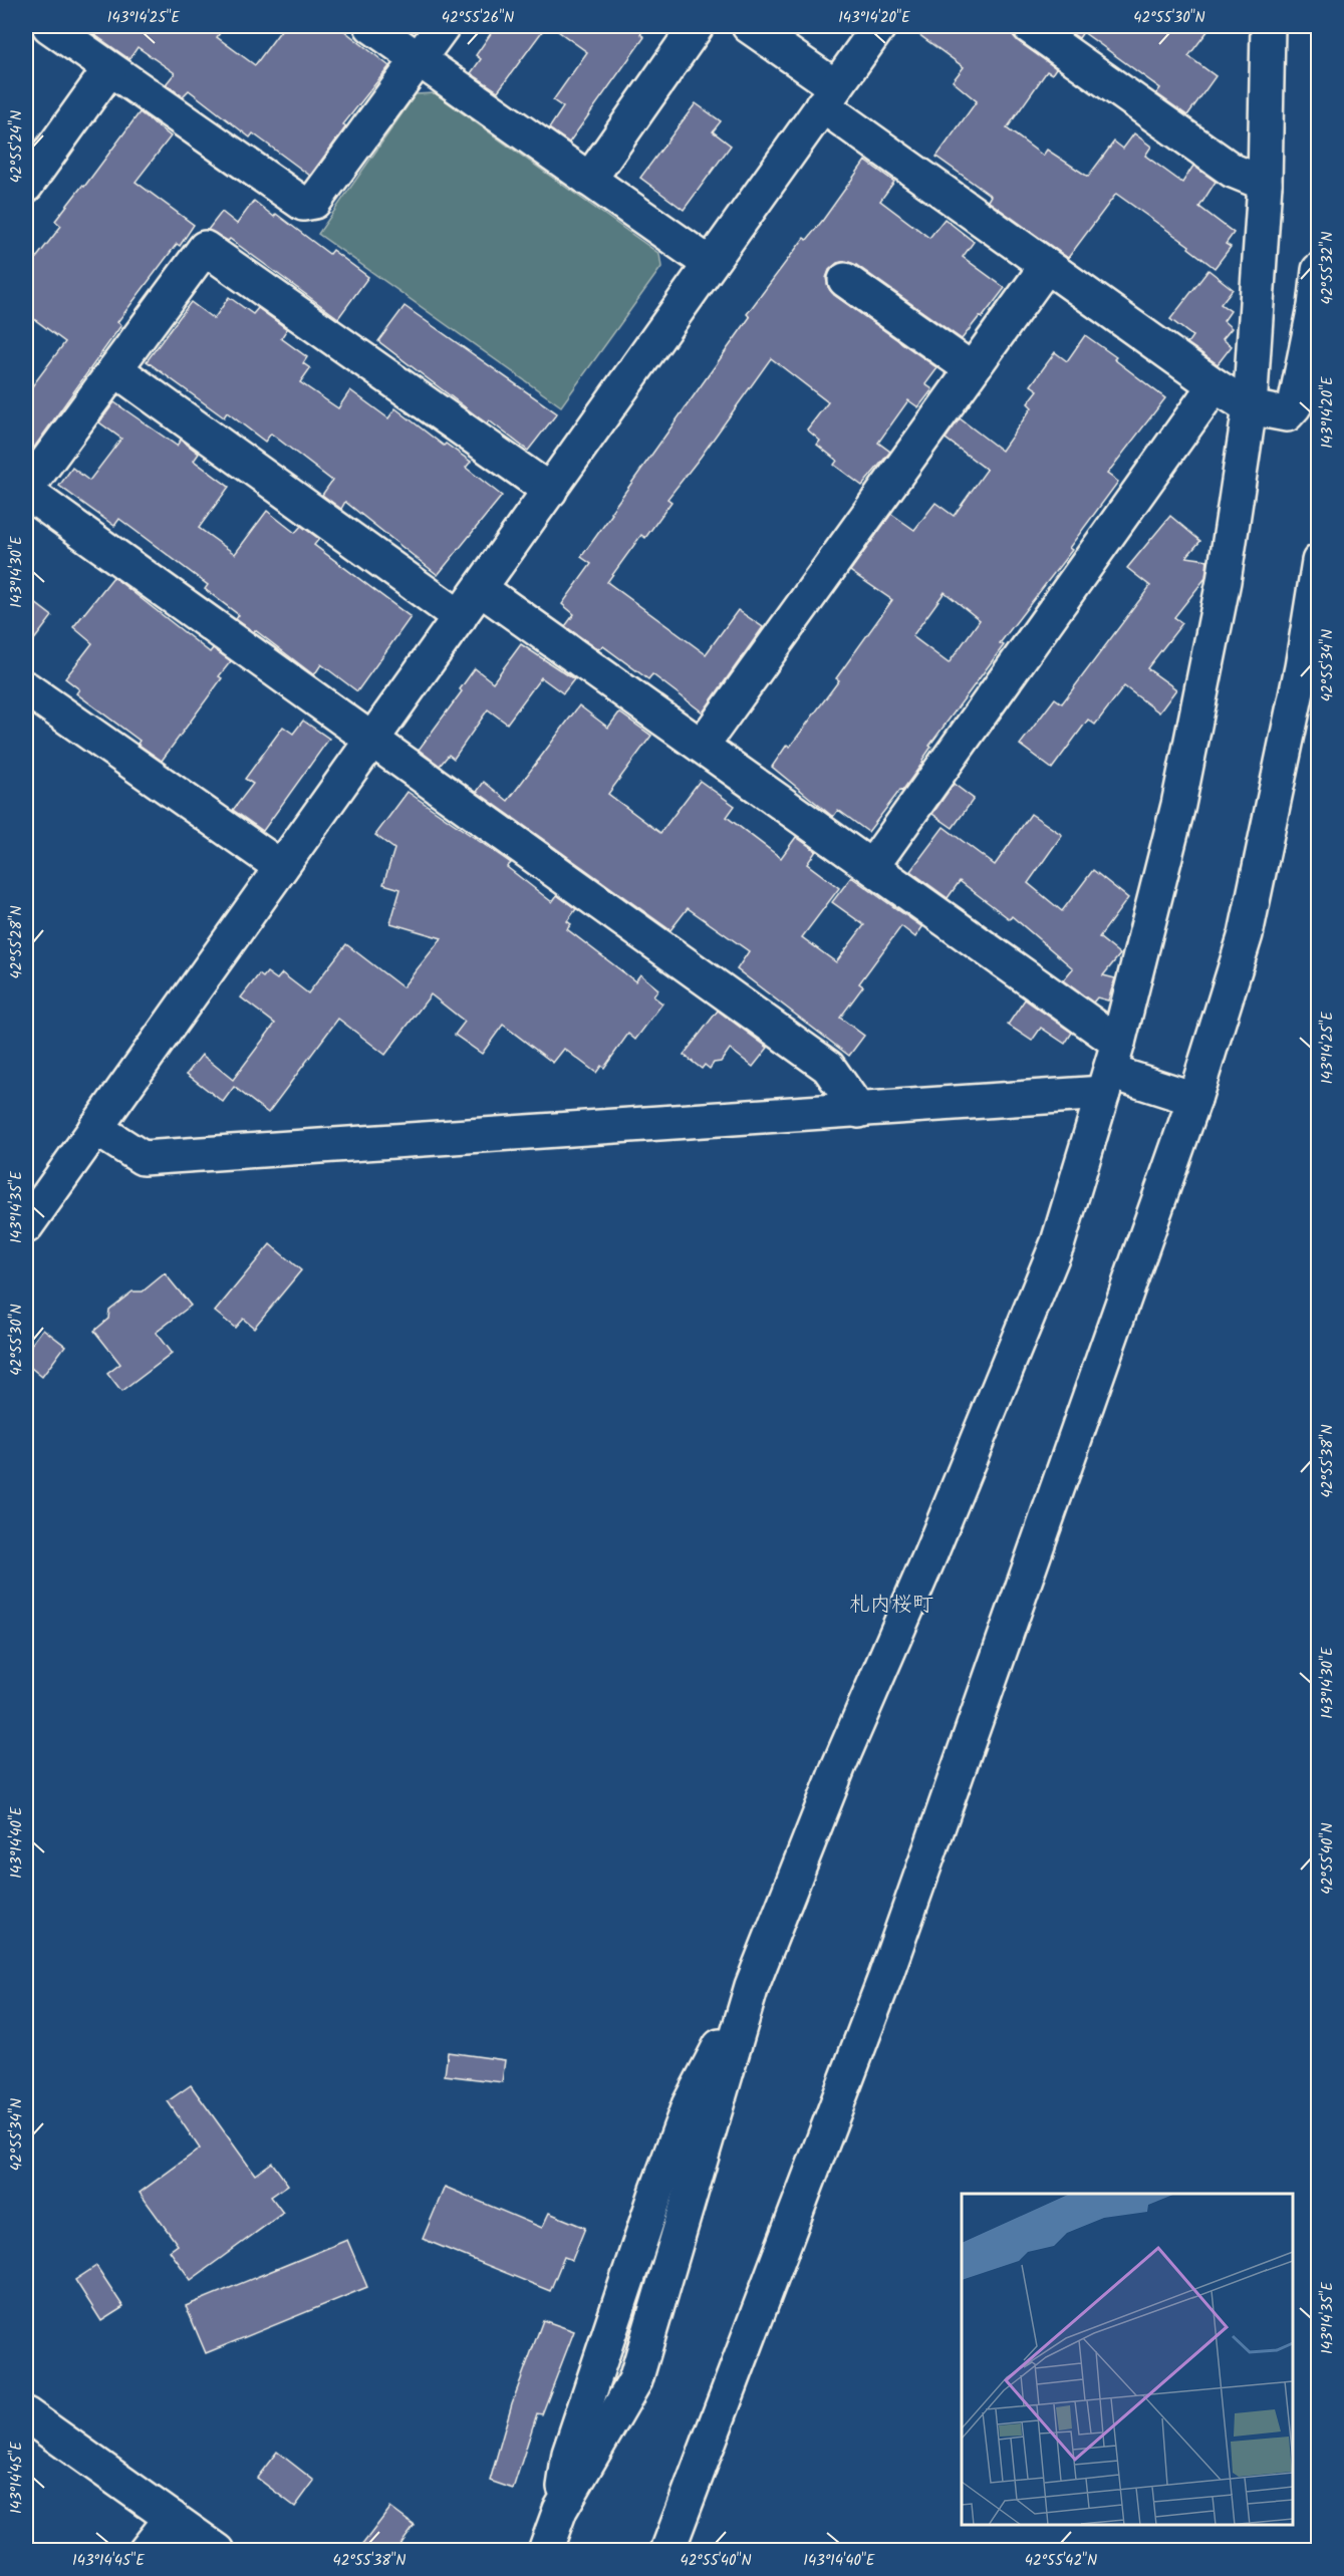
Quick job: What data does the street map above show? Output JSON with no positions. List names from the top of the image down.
{
  "districts": ["札内桜町"],
  "coordinates": [
    "143°14'25\"E",
    "42°55'26\"N",
    "143°14'20\"E",
    "42°55'30\"N",
    "42°55'24\"N",
    "42°55'32\"N",
    "143°14'30\"E",
    "42°55'34\"N",
    "42°55'28\"N",
    "143°14'35\"E",
    "42°55'38\"N",
    "143°14'40\"E",
    "42°55'40\"N",
    "143°14'45\"E",
    "42°55'42\"N"
  ]
}
